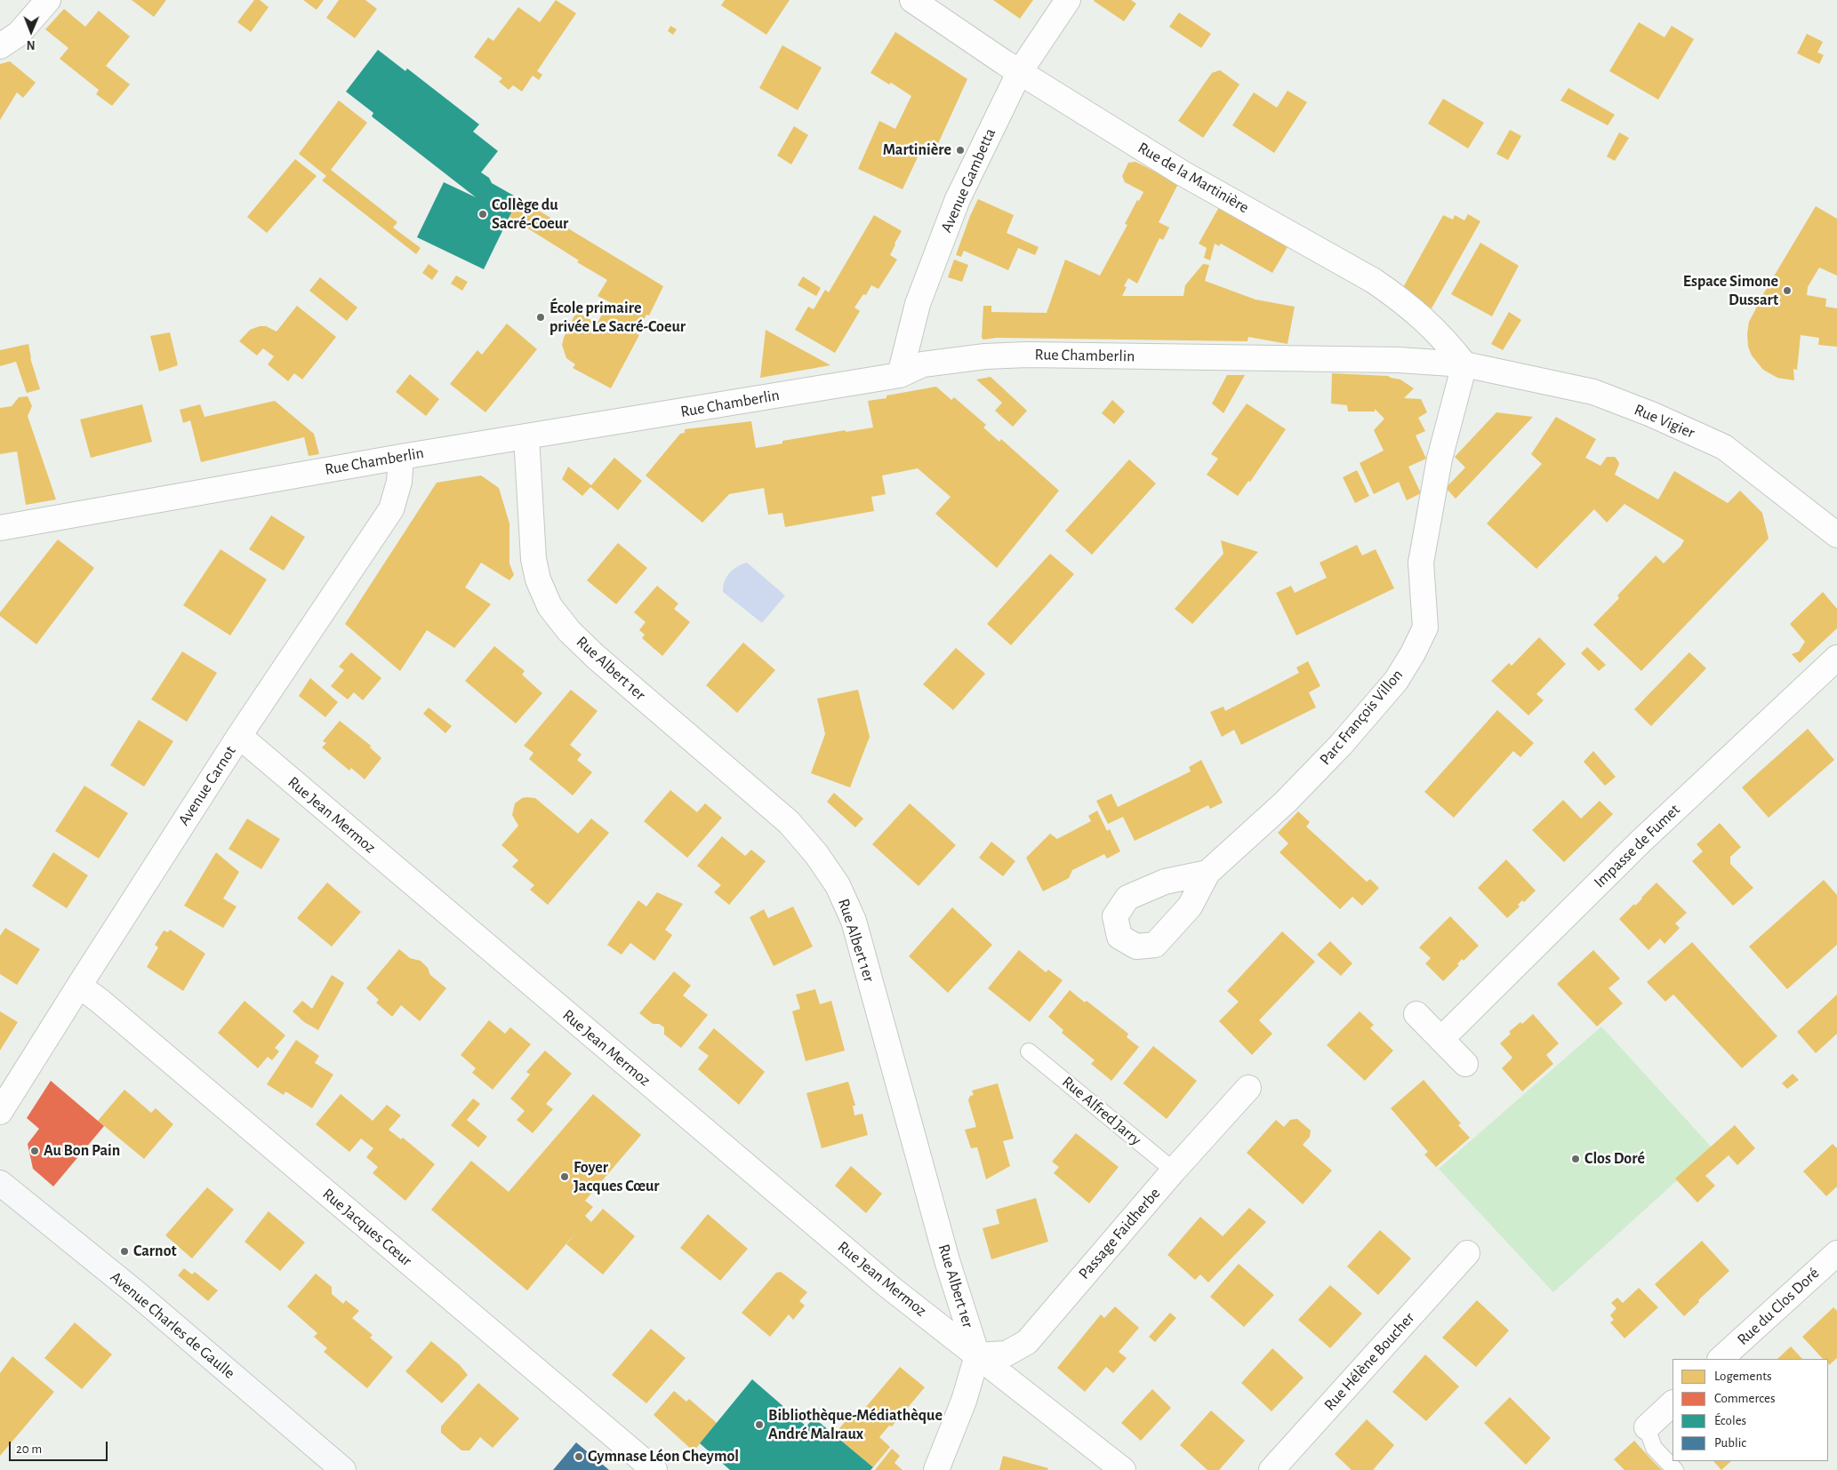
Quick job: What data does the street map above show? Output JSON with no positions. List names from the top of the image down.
{
  "streets": {
    "street": [
      "Rue de la Martinière",
      "Avenue Gambetta",
      "Rue Chamberlin",
      "Rue Vigier",
      "Rue Albert 1er",
      "Parc François Villon",
      "Avenue Carnot",
      "Rue Jean Mermoz",
      "Impasse de Fumet",
      "Rue Jacques Cœur",
      "Passage Faidherbe",
      "Rue du Clos Doré",
      "Avenue Charles de Gaulle",
      "Rue Hélène Boucher"
    ],
    "lane": ["Rue Alfred Jarry"]
  },
  "crossings": [
    ["Rue de la Martinière", "Avenue Gambetta"],
    ["Rue de la Martinière", "Rue Chamberlin"],
    ["Rue de la Martinière", "Rue Vigier"],
    ["Rue de la Martinière", "Parc François Villon"],
    ["Avenue Gambetta", "Rue Chamberlin"],
    ["Rue Chamberlin", "Rue Vigier"],
    ["Rue Chamberlin", "Rue Albert 1er"],
    ["Rue Chamberlin", "Parc François Villon"],
    ["Rue Chamberlin", "Avenue Carnot"],
    ["Rue Vigier", "Parc François Villon"],
    ["Rue Albert 1er", "Rue Jean Mermoz"],
    ["Rue Albert 1er", "Passage Faidherbe"],
    ["Avenue Carnot", "Rue Jean Mermoz"],
    ["Avenue Carnot", "Rue Jacques Cœur"],
    ["Rue Jean Mermoz", "Passage Faidherbe"],
    ["Rue Alfred Jarry", "Passage Faidherbe"]
  ],
  "places": [
    "Martinière",
    "Collège du Sacré-Coeur",
    "Espace Simone Dussart",
    "École primaire privée Le Sacré-Coeur",
    "Au Bon Pain",
    "Clos Doré",
    "Foyer Jacques Cœur",
    "Carnot",
    "Bibliothèque-Médiathèque André Malraux",
    "Gymnase Léon Cheymol"
  ],
  "legend": [
    "Logements",
    "Commerces",
    "Écoles",
    "Public"
  ],
  "scale_bar": "20 m",
  "north": "bottom"
}
